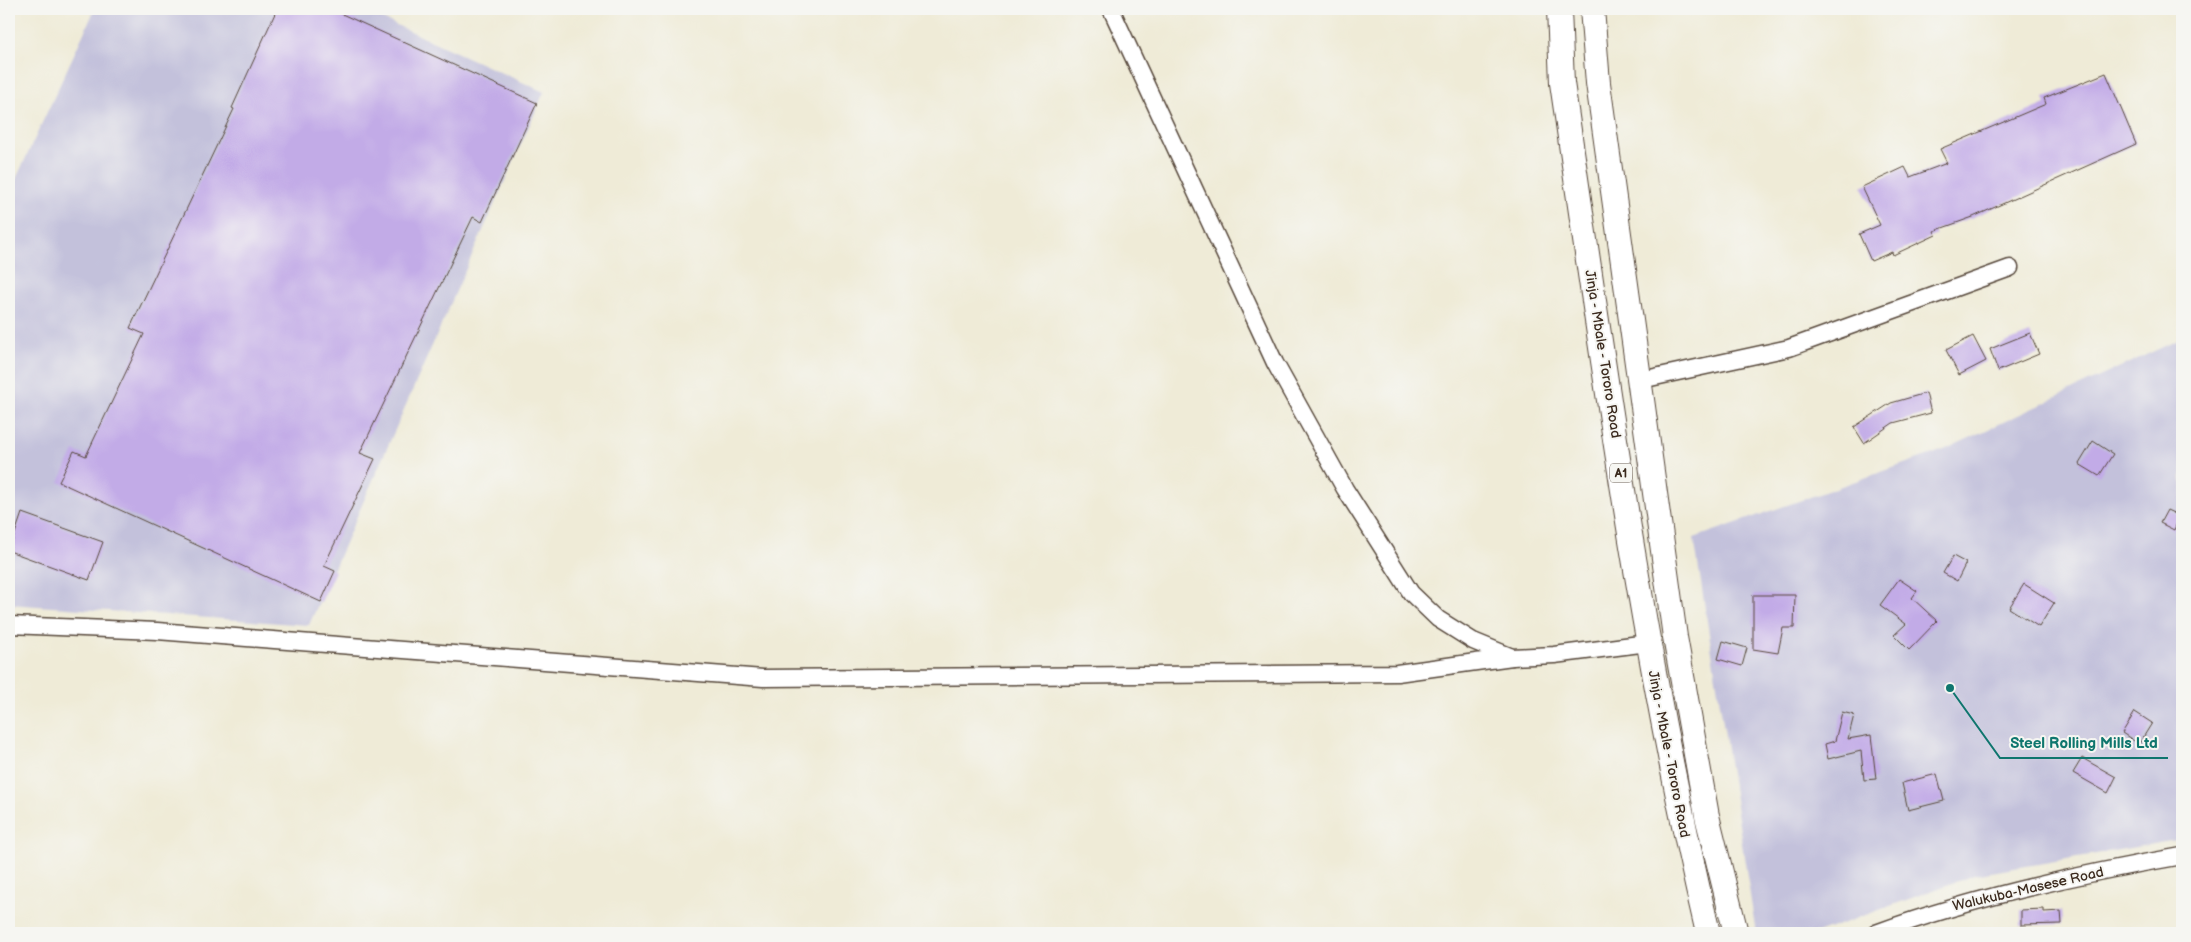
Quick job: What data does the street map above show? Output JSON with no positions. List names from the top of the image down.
{
  "streets": {
    "highway": ["Jinja - Mbale - Tororo Road", "A1"],
    "street": ["Walukuba-Masese Road"]
  },
  "places": ["Steel Rolling Mills Ltd"]
}
